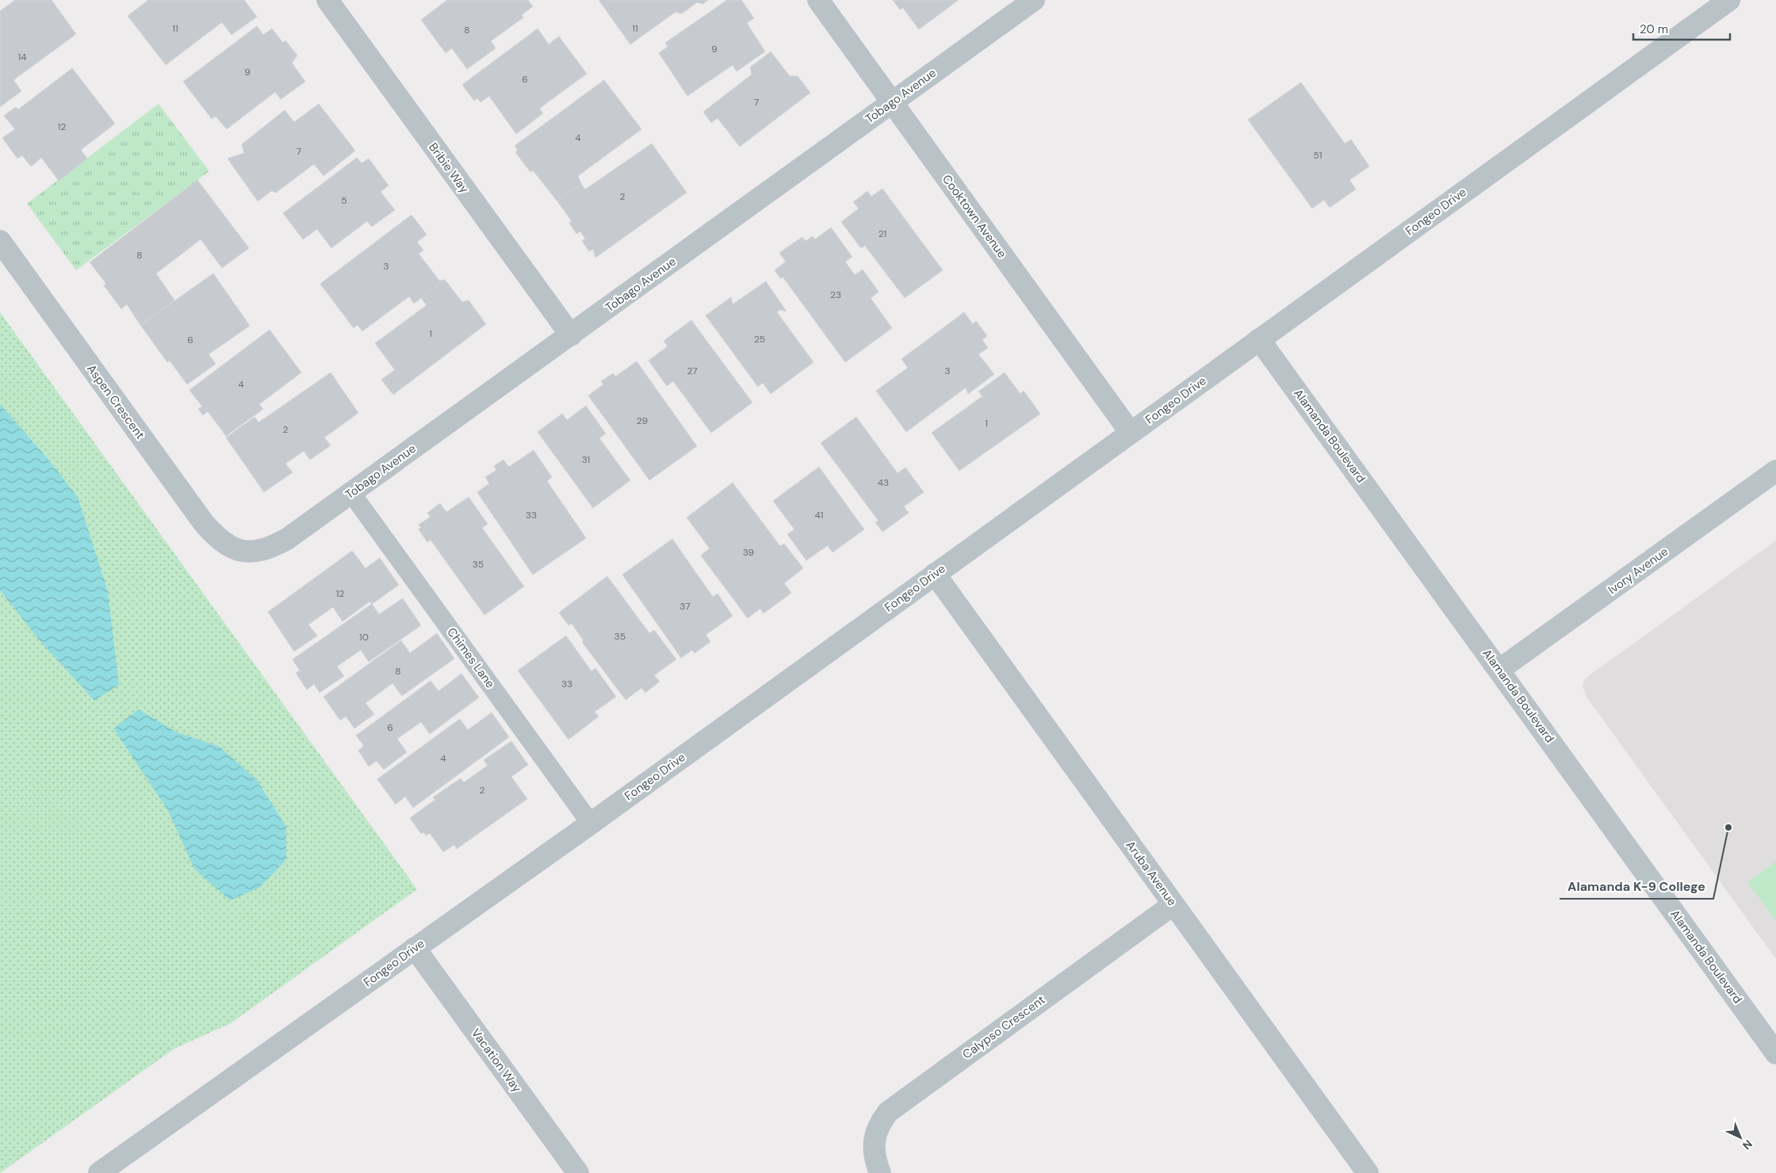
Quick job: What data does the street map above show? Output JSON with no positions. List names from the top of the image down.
{
  "streets": {
    "street": [
      "Tobago Avenue",
      "Bribie Way",
      "Fongeo Drive",
      "Cooktown Avenue",
      "Aspen Crescent",
      "Alamanda Boulevard",
      "Ivory Avenue",
      "Aruba Avenue",
      "Calypso Crescent",
      "Vacation Way"
    ],
    "lane": ["Chimes Lane"]
  },
  "crossings": [
    ["Tobago Avenue", "Bribie Way"],
    ["Tobago Avenue", "Cooktown Avenue"],
    ["Tobago Avenue", "Aspen Crescent"],
    ["Tobago Avenue", "Chimes Lane"],
    ["Fongeo Drive", "Cooktown Avenue"],
    ["Fongeo Drive", "Alamanda Boulevard"],
    ["Fongeo Drive", "Chimes Lane"],
    ["Fongeo Drive", "Aruba Avenue"],
    ["Fongeo Drive", "Vacation Way"],
    ["Alamanda Boulevard", "Ivory Avenue"],
    ["Aruba Avenue", "Calypso Crescent"]
  ],
  "places": ["Alamanda K-9 College"],
  "house_numbers": [
    "11",
    "11",
    "8",
    "9",
    "14",
    "9",
    "6",
    "7",
    "12",
    "4",
    "7",
    "51",
    "2",
    "5",
    "21",
    "8",
    "3",
    "23",
    "1",
    "25",
    "6",
    "27",
    "3",
    "4",
    "29",
    "1",
    "2",
    "31",
    "43",
    "33",
    "41",
    "39",
    "35",
    "12",
    "37",
    "35",
    "10",
    "8",
    "33",
    "6",
    "4",
    "2"
  ],
  "scale_bar": "20 m",
  "north": "bottom right"
}
